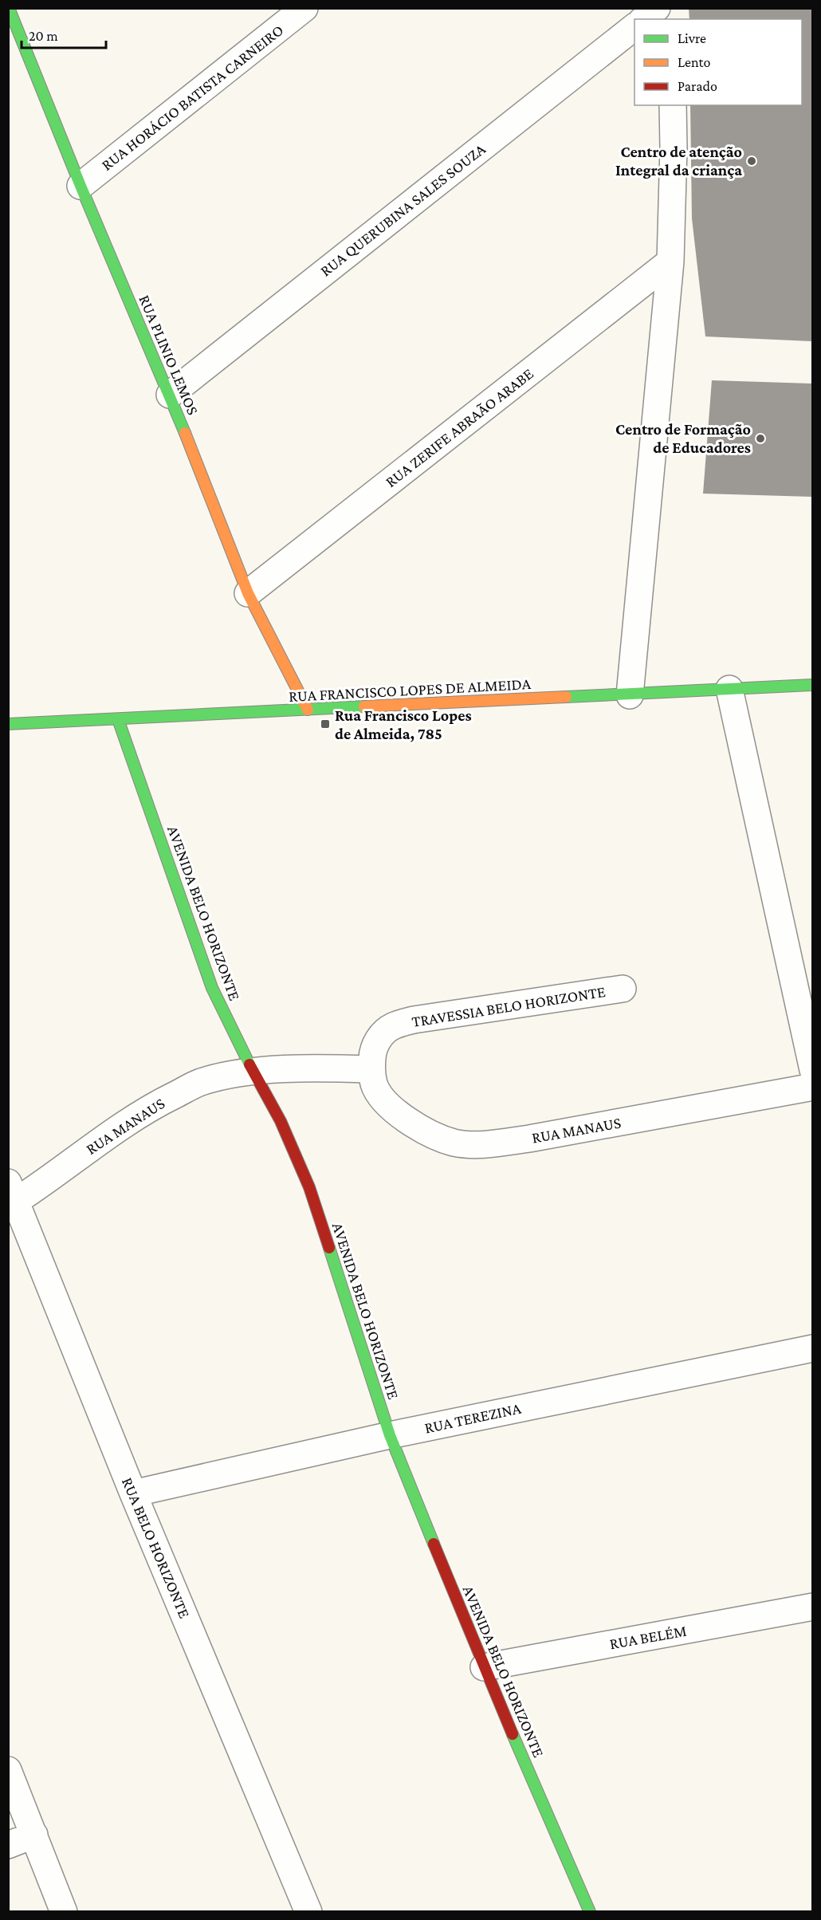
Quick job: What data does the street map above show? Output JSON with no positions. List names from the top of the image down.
{
  "streets": {
    "street": [
      "RUA HORÁCIO BATISTA CARNEIRO",
      "RUA QUERUBINA SALES SOUZA",
      "RUA PLINIO LEMOS",
      "RUA ZERIFE ABRAÃO ARABE",
      "RUA FRANCISCO LOPES DE ALMEIDA",
      "AVENIDA BELO HORIZONTE",
      "TRAVESSIA BELO HORIZONTE",
      "RUA MANAUS",
      "RUA TEREZINA",
      "RUA BELO HORIZONTE",
      "RUA BELÉM"
    ]
  },
  "crossings": [
    ["RUA HORÁCIO BATISTA CARNEIRO", "RUA PLINIO LEMOS"],
    ["RUA QUERUBINA SALES SOUZA", "RUA PLINIO LEMOS"],
    ["RUA PLINIO LEMOS", "RUA ZERIFE ABRAÃO ARABE"],
    ["RUA PLINIO LEMOS", "RUA FRANCISCO LOPES DE ALMEIDA"],
    ["RUA FRANCISCO LOPES DE ALMEIDA", "AVENIDA BELO HORIZONTE"],
    ["AVENIDA BELO HORIZONTE", "RUA MANAUS"],
    ["AVENIDA BELO HORIZONTE", "RUA TEREZINA"],
    ["AVENIDA BELO HORIZONTE", "RUA BELÉM"],
    ["TRAVESSIA BELO HORIZONTE", "RUA MANAUS"],
    ["RUA MANAUS", "RUA BELO HORIZONTE"],
    ["RUA TEREZINA", "RUA BELO HORIZONTE"]
  ],
  "places": {
    "other": ["Centro de atenção Integral da criança", "Centro de Formação de Educadores"],
    "transit": ["Rua Francisco Lopes de Almeida, 785"]
  },
  "legend": ["Livre", "Lento", "Parado"],
  "scale_bar": "20 m"
}
